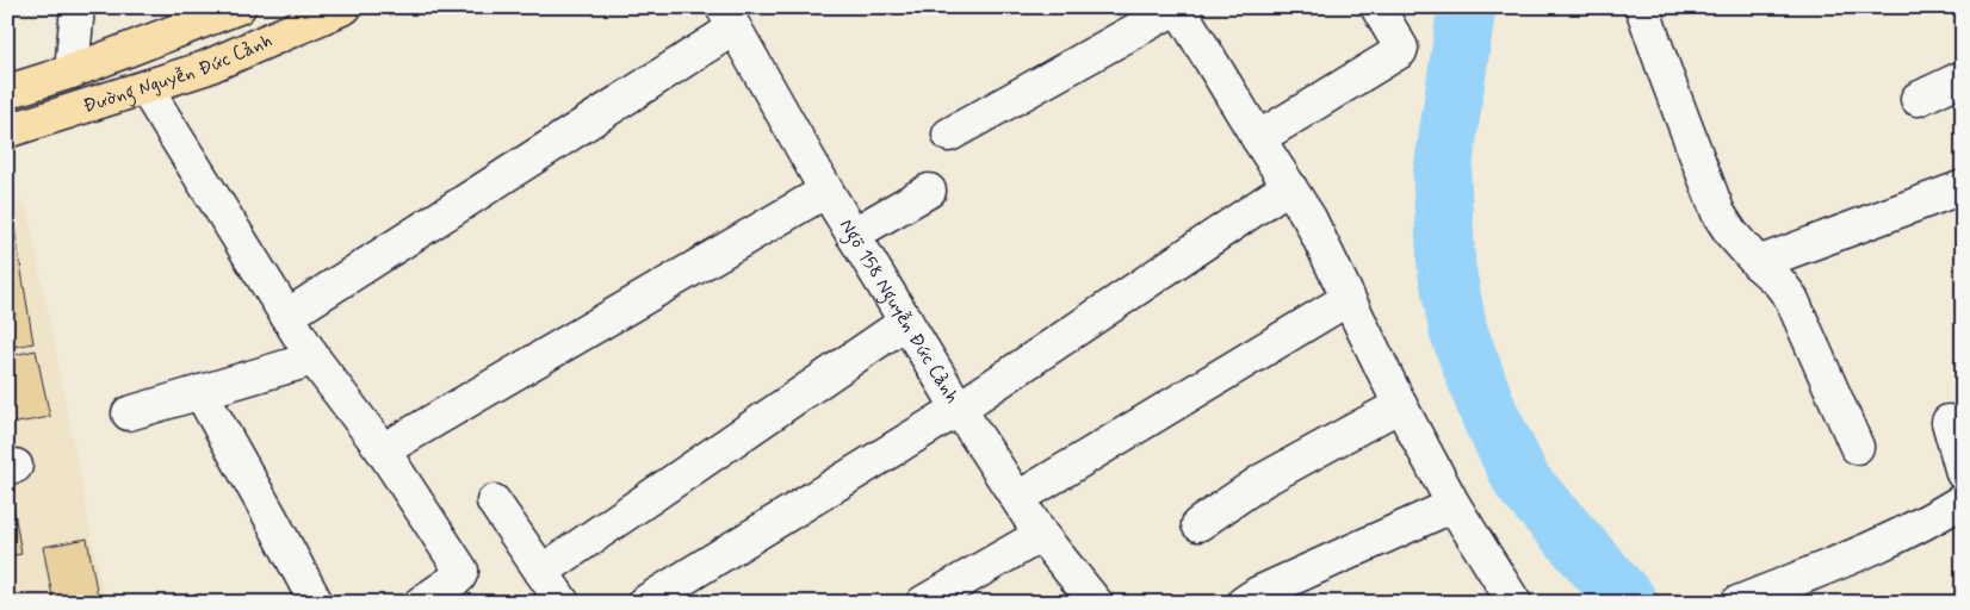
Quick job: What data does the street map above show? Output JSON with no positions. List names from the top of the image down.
{
  "streets": {
    "highway": ["Đường Nguyễn Đức Cảnh"],
    "street": ["Ngõ 158 Nguyễn Đức Cảnh"]
  }
}
